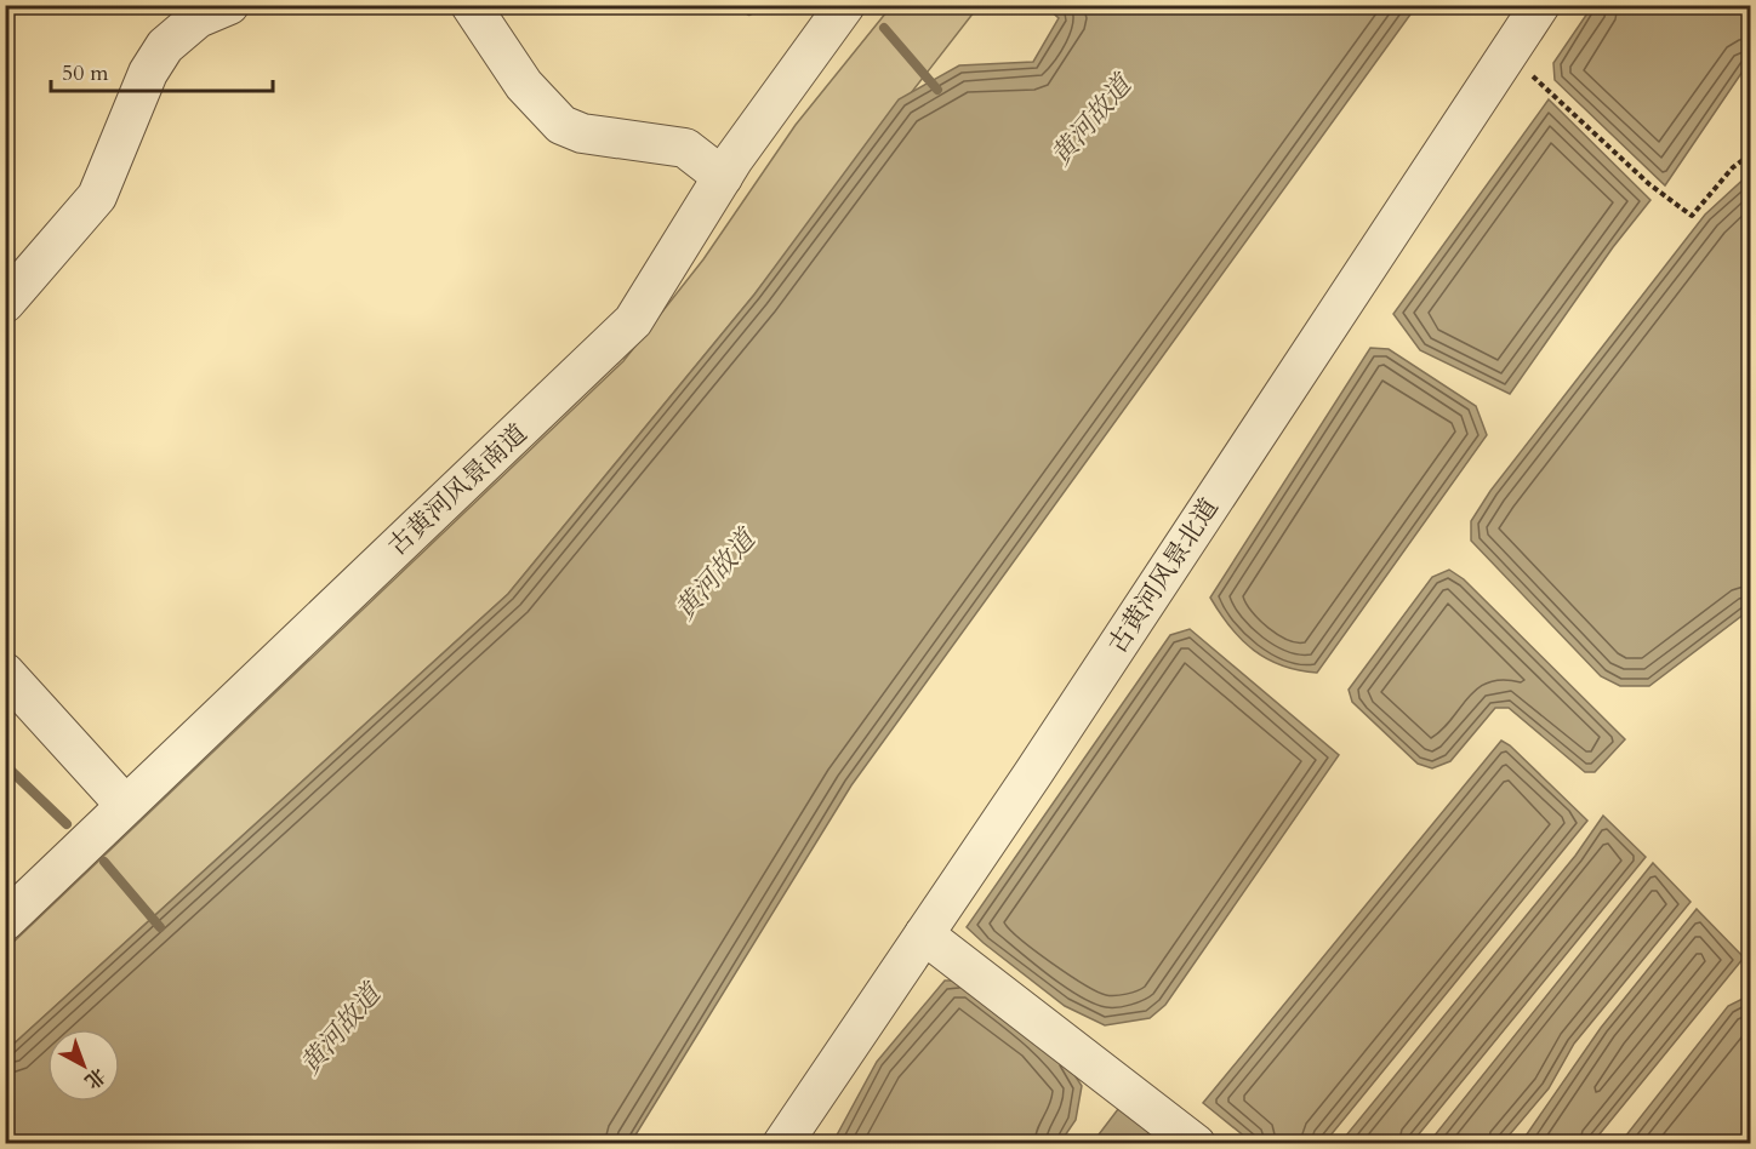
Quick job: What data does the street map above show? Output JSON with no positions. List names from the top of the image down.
{
  "streets": {
    "street": ["古黄河风景南道", "古黄河风景北道"]
  },
  "water": ["黄河故道"],
  "scale_bar": "50 m",
  "north": "bottom right"
}
